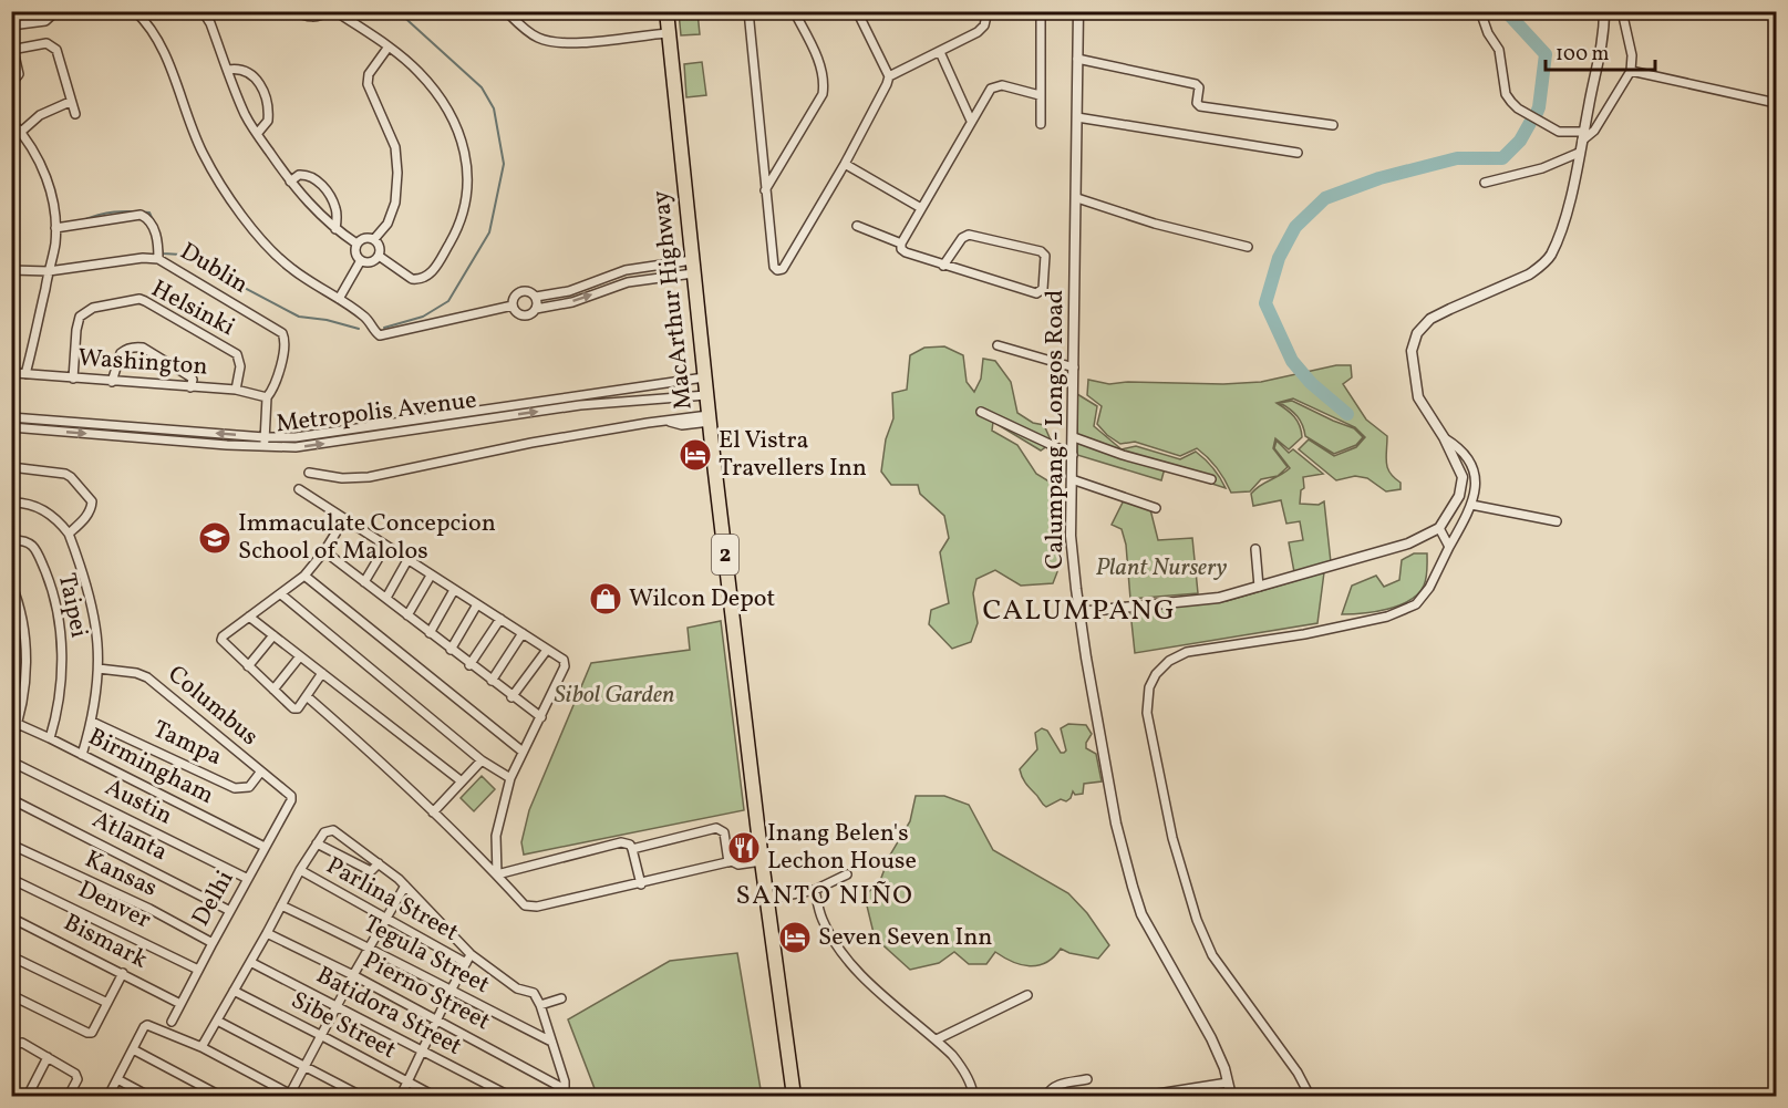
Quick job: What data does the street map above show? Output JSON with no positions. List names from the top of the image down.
{
  "streets": {
    "highway": ["MacArthur Highway", "2"],
    "street": [
      "Dublin",
      "Helsinki",
      "Washington",
      "Metropolis Avenue",
      "Calumpang - Longos Road",
      "Taipei",
      "Columbus",
      "Tampa",
      "Birmingham",
      "Austin",
      "Atlanta",
      "Kansas",
      "Delhi",
      "Parlina Street",
      "Denver",
      "Bismark",
      "Tegula Street",
      "Pierno Street",
      "Batidora Street",
      "Sibe Street"
    ]
  },
  "crossings": [
    ["Dublin", "Washington"],
    ["MacArthur Highway", "Metropolis Avenue"],
    ["Helsinki", "Washington"],
    ["Taipei", "Birmingham"],
    ["Columbus", "Tampa"],
    ["Columbus", "Delhi"],
    ["Birmingham", "Delhi"],
    ["Austin", "Delhi"],
    ["Atlanta", "Delhi"],
    ["Kansas", "Delhi"],
    ["Delhi", "Denver"],
    ["Delhi", "Bismark"]
  ],
  "districts": ["CALUMPANG", "SANTO NIÑO"],
  "parks": ["Plant Nursery", "Sibol Garden"],
  "places": {
    "hotel": ["El Vistra Travellers Inn", "Seven Seven Inn"],
    "school or university": ["Immaculate Concepcion School of Malolos"],
    "shop": ["Wilcon Depot"],
    "restaurant": ["Inang Belen's Lechon House"]
  },
  "scale_bar": "100 m"
}
